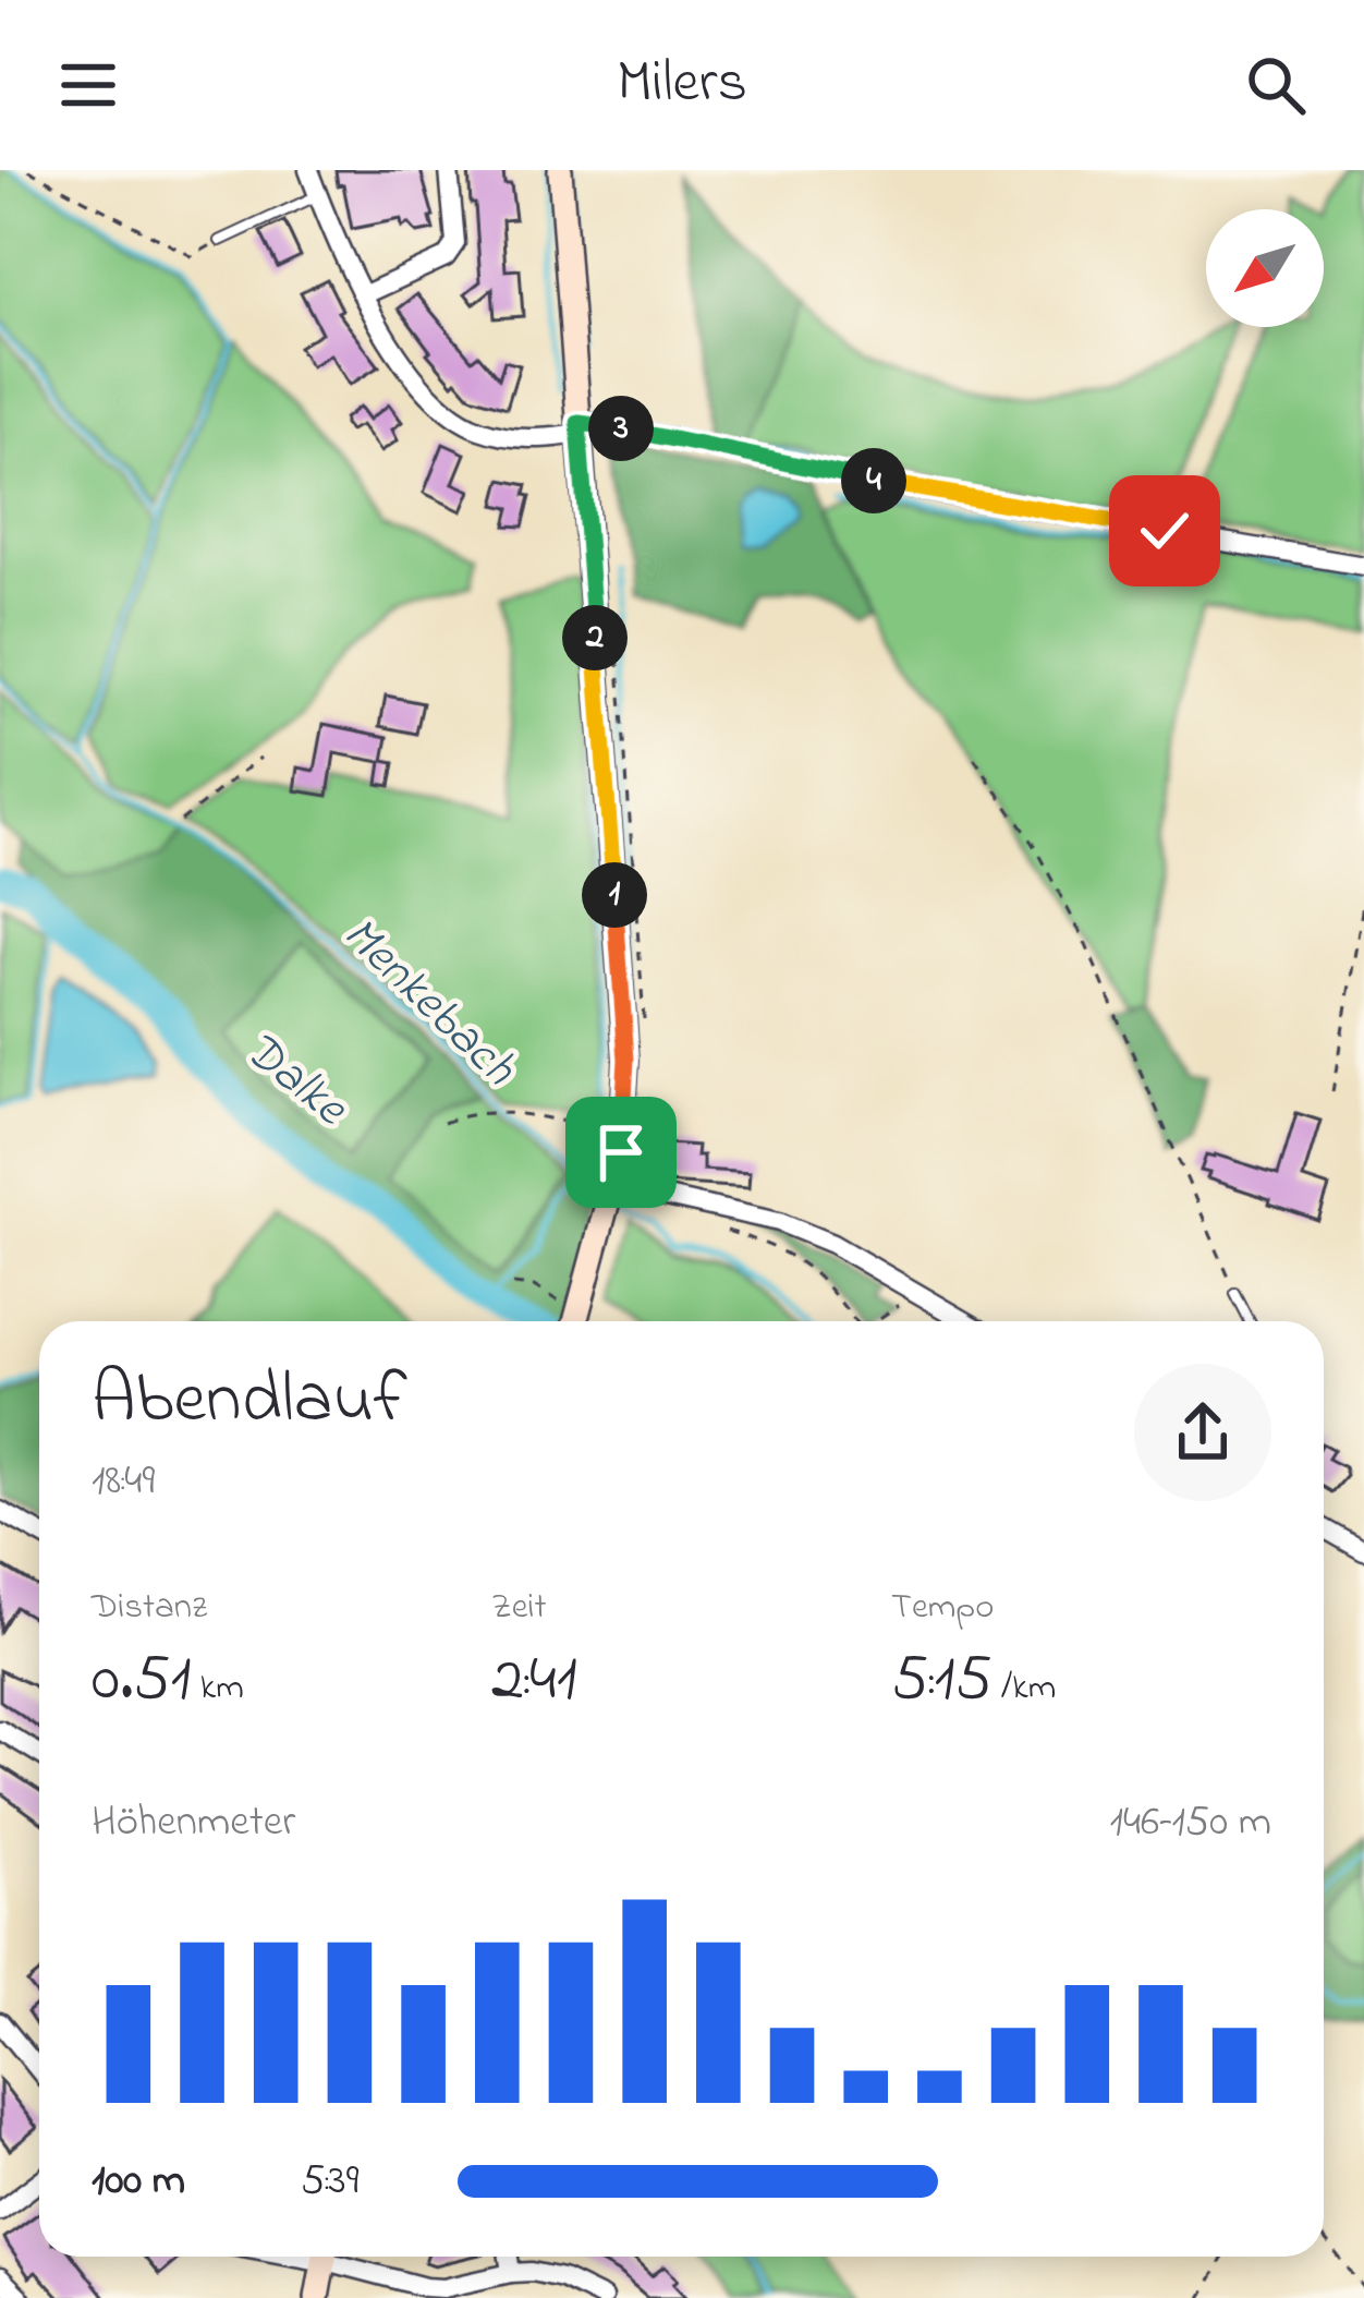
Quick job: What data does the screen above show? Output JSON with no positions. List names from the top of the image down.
{
  "water": ["Menkebach", "Dalke"],
  "north": "bottom left",
  "page": {
    "header": "Milers",
    "pins": [
      "3",
      "4",
      "2",
      "1"
    ],
    "heading": ["Abendlauf", "18:49"],
    "stats": [
      ["Distanz", "0.51 km"],
      ["Zeit", "2:41"],
      ["Tempo", "5:15 /km"]
    ],
    "chart": ["Höhenmeter", "146–150 m"],
    "list": [
      {
        "name": "100 m",
        "note": "5:39"
      }
    ]
  }
}
